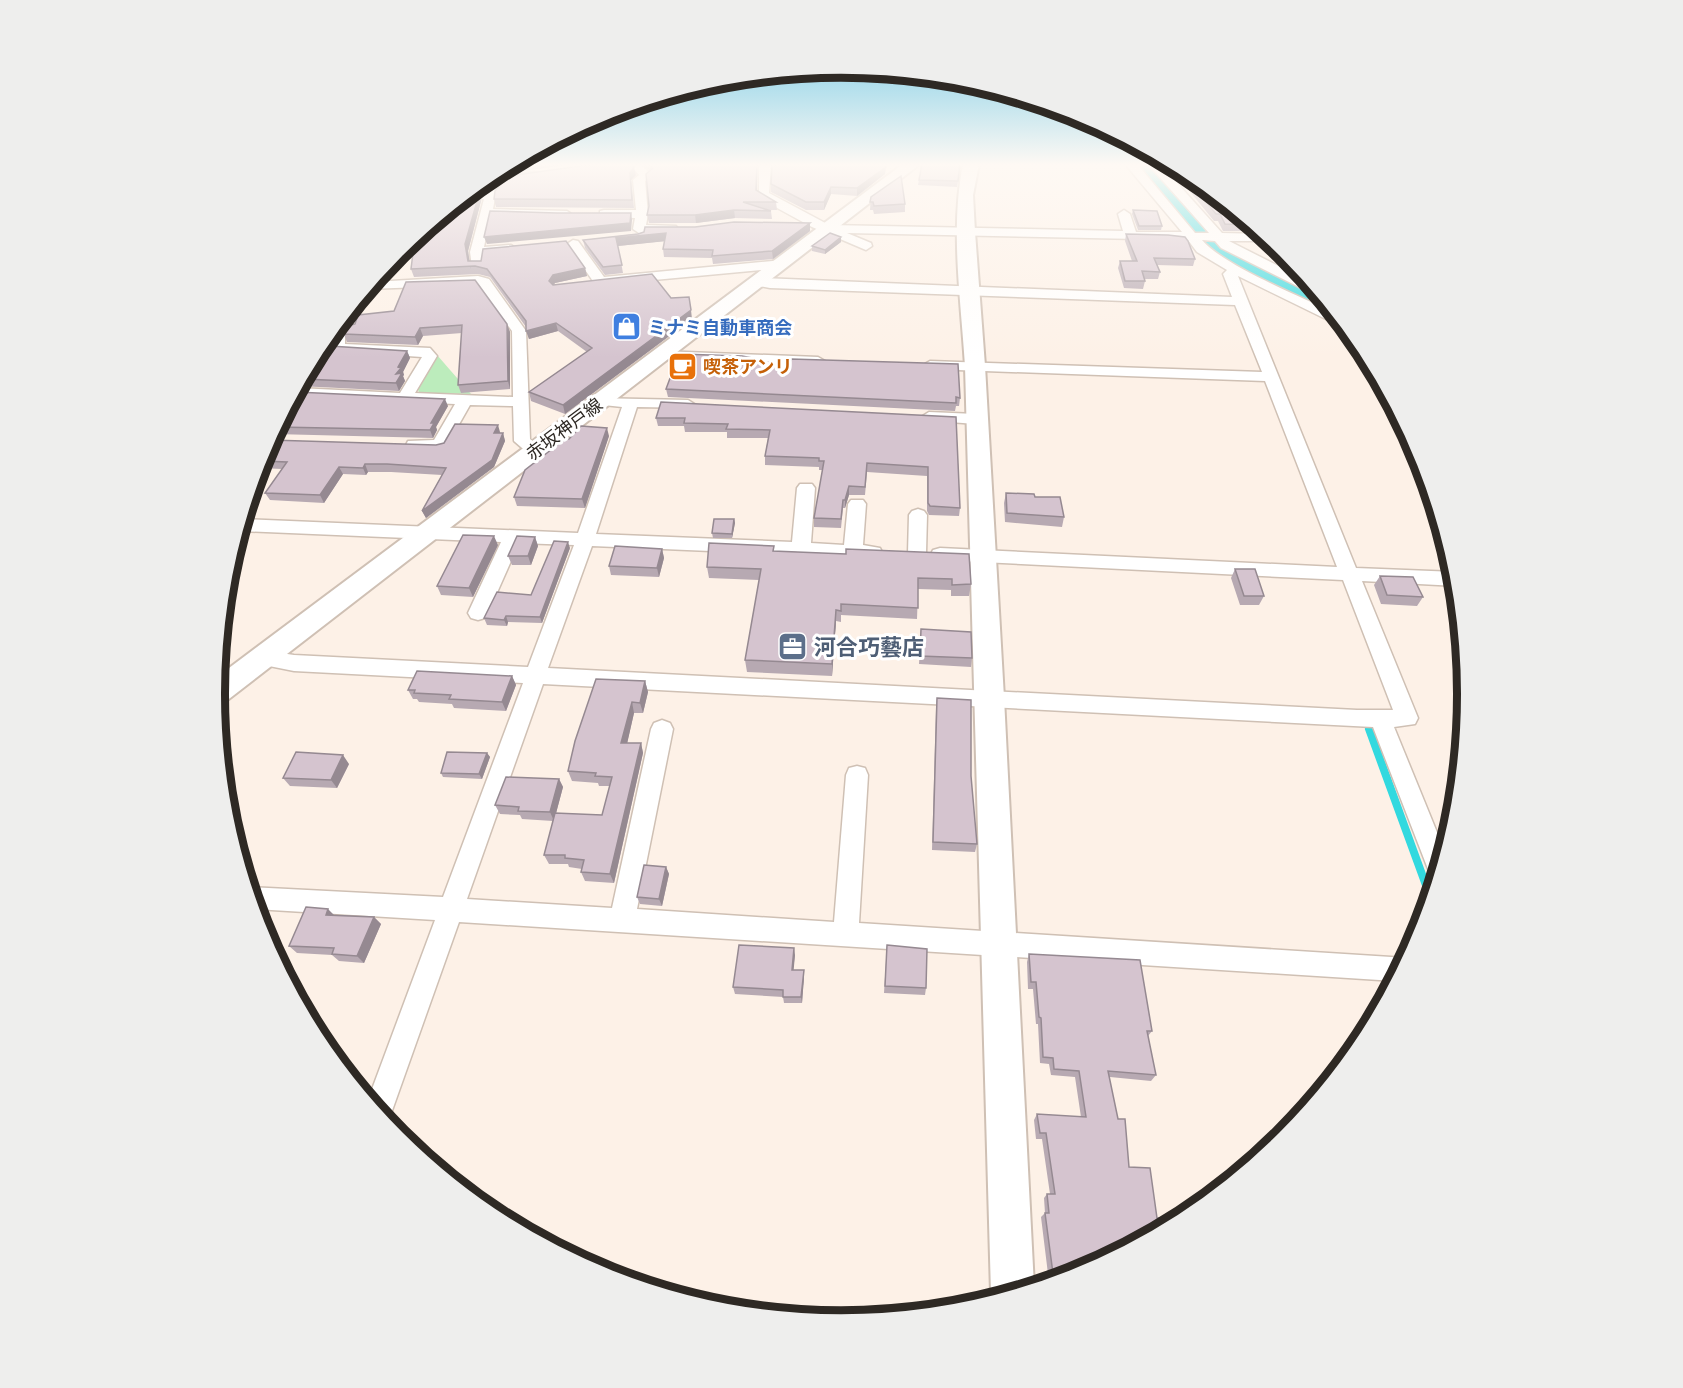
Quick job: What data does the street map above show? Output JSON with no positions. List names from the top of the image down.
{
  "streets": {
    "street": ["赤坂神戸線"]
  },
  "places": {
    "shop": ["ミナミ自動車商会"],
    "cafe": ["喫茶アンリ"],
    "office": ["河合巧藝店"]
  }
}
